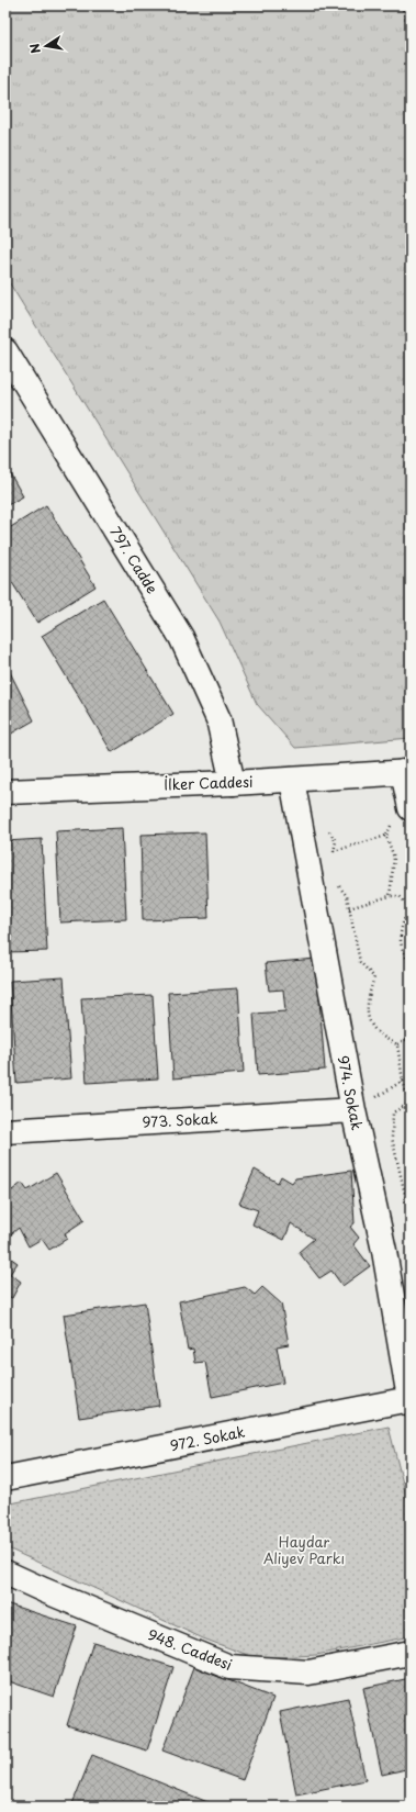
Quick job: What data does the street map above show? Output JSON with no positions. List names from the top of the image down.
{
  "streets": {
    "street": [
      "797. Cadde",
      "İlker Caddesi",
      "974. Sokak",
      "973. Sokak",
      "972. Sokak",
      "948. Caddesi"
    ]
  },
  "crossings": [
    ["797. Cadde", "İlker Caddesi"],
    ["İlker Caddesi", "974. Sokak"],
    ["974. Sokak", "973. Sokak"],
    ["974. Sokak", "972. Sokak"]
  ],
  "parks": ["Haydar Aliyev Parkı"],
  "north": "left"
}
